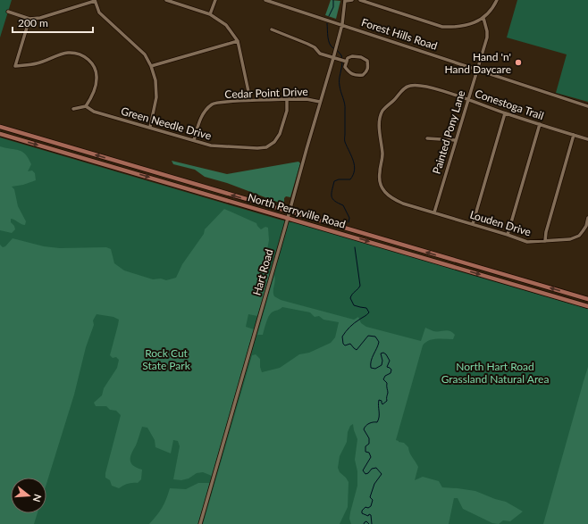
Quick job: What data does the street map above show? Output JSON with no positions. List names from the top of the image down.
{
  "streets": {
    "main road": ["North Perryville Road"],
    "street": [
      "Forest Hills Road",
      "Cedar Point Drive",
      "Conestoga Trail",
      "Green Needle Drive",
      "Painted Pony Lane",
      "Louden Drive",
      "Hart Road"
    ]
  },
  "crossings": [
    ["Forest Hills Road", "Painted Pony Lane"],
    ["Forest Hills Road", "Hart Road"],
    ["Cedar Point Drive", "Green Needle Drive"],
    ["Cedar Point Drive", "Hart Road"],
    ["Conestoga Trail", "Painted Pony Lane"],
    ["Conestoga Trail", "Louden Drive"],
    ["Painted Pony Lane", "Louden Drive"],
    ["North Perryville Road", "Hart Road"]
  ],
  "parks": ["Rock Cut State Park", "North Hart Road Grassland Natural Area"],
  "places": ["Hand 'n' Hand Daycare"],
  "scale_bar": "200 m",
  "north": "right"
}
